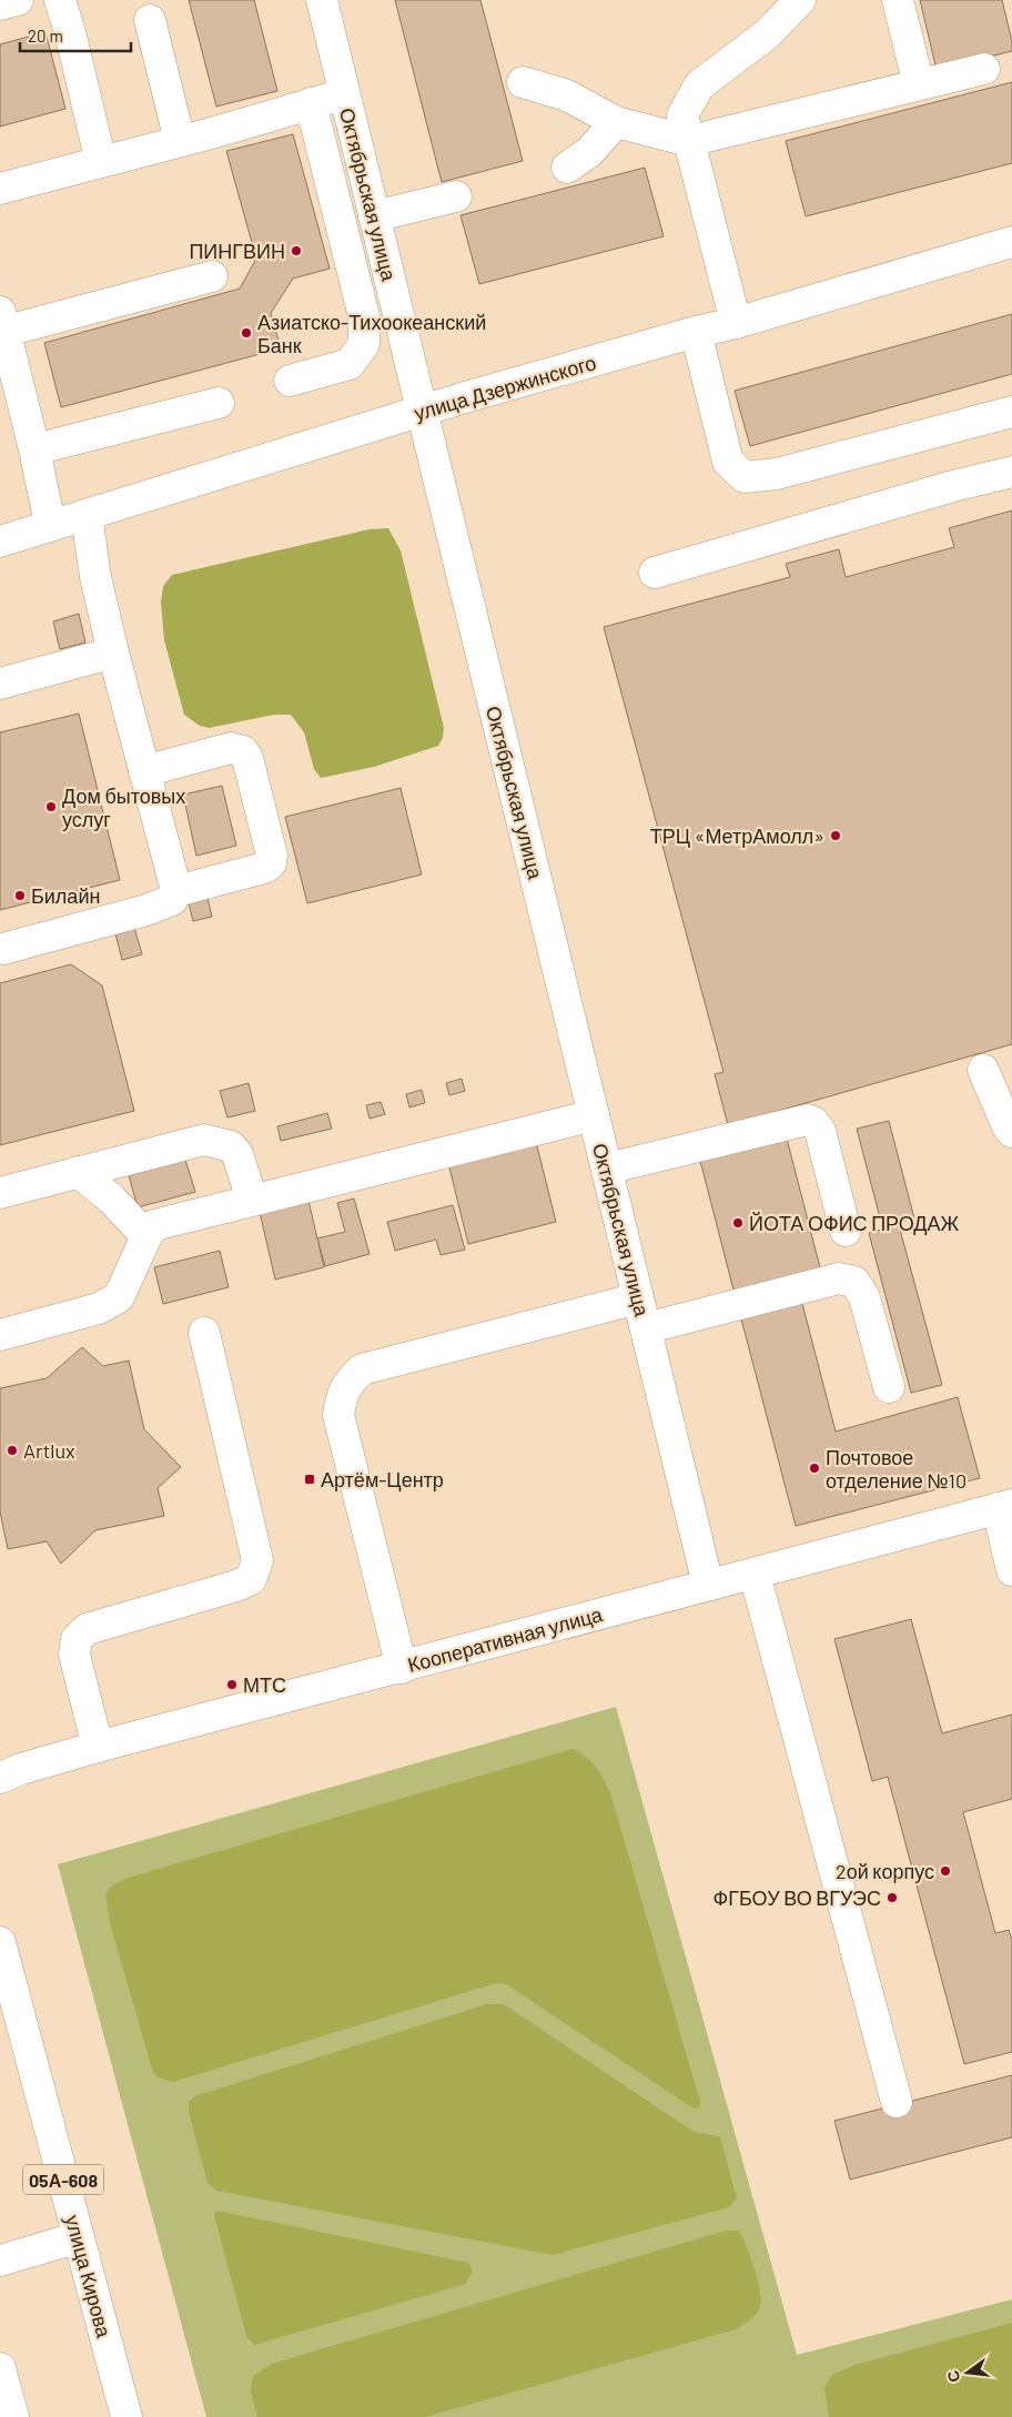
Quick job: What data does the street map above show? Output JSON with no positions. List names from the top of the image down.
{
  "streets": {
    "main road": [
      "Октябрьская улица",
      "улица Дзержинского",
      "Кооперативная улица",
      "05А-608",
      "улица Кирова"
    ]
  },
  "crossings": [
    ["Октябрьская улица", "улица Дзержинского"],
    ["Октябрьская улица", "Кооперативная улица"]
  ],
  "places": {
    "other": [
      "ПИНГВИН",
      "Азиатско-Тихоокеанский Банк",
      "Дом бытовых услуг",
      "ТРЦ «МетрАмолл»",
      "Билайн",
      "ЙОТА ОФИС ПРОДАЖ",
      "Artlux",
      "Почтовое отделение №10",
      "МТС",
      "2ой корпус",
      "ФГБОУ ВО ВГУЭС"
    ],
    "transit": ["Артём-Центр"]
  },
  "scale_bar": "20 m",
  "north": "left"
}
